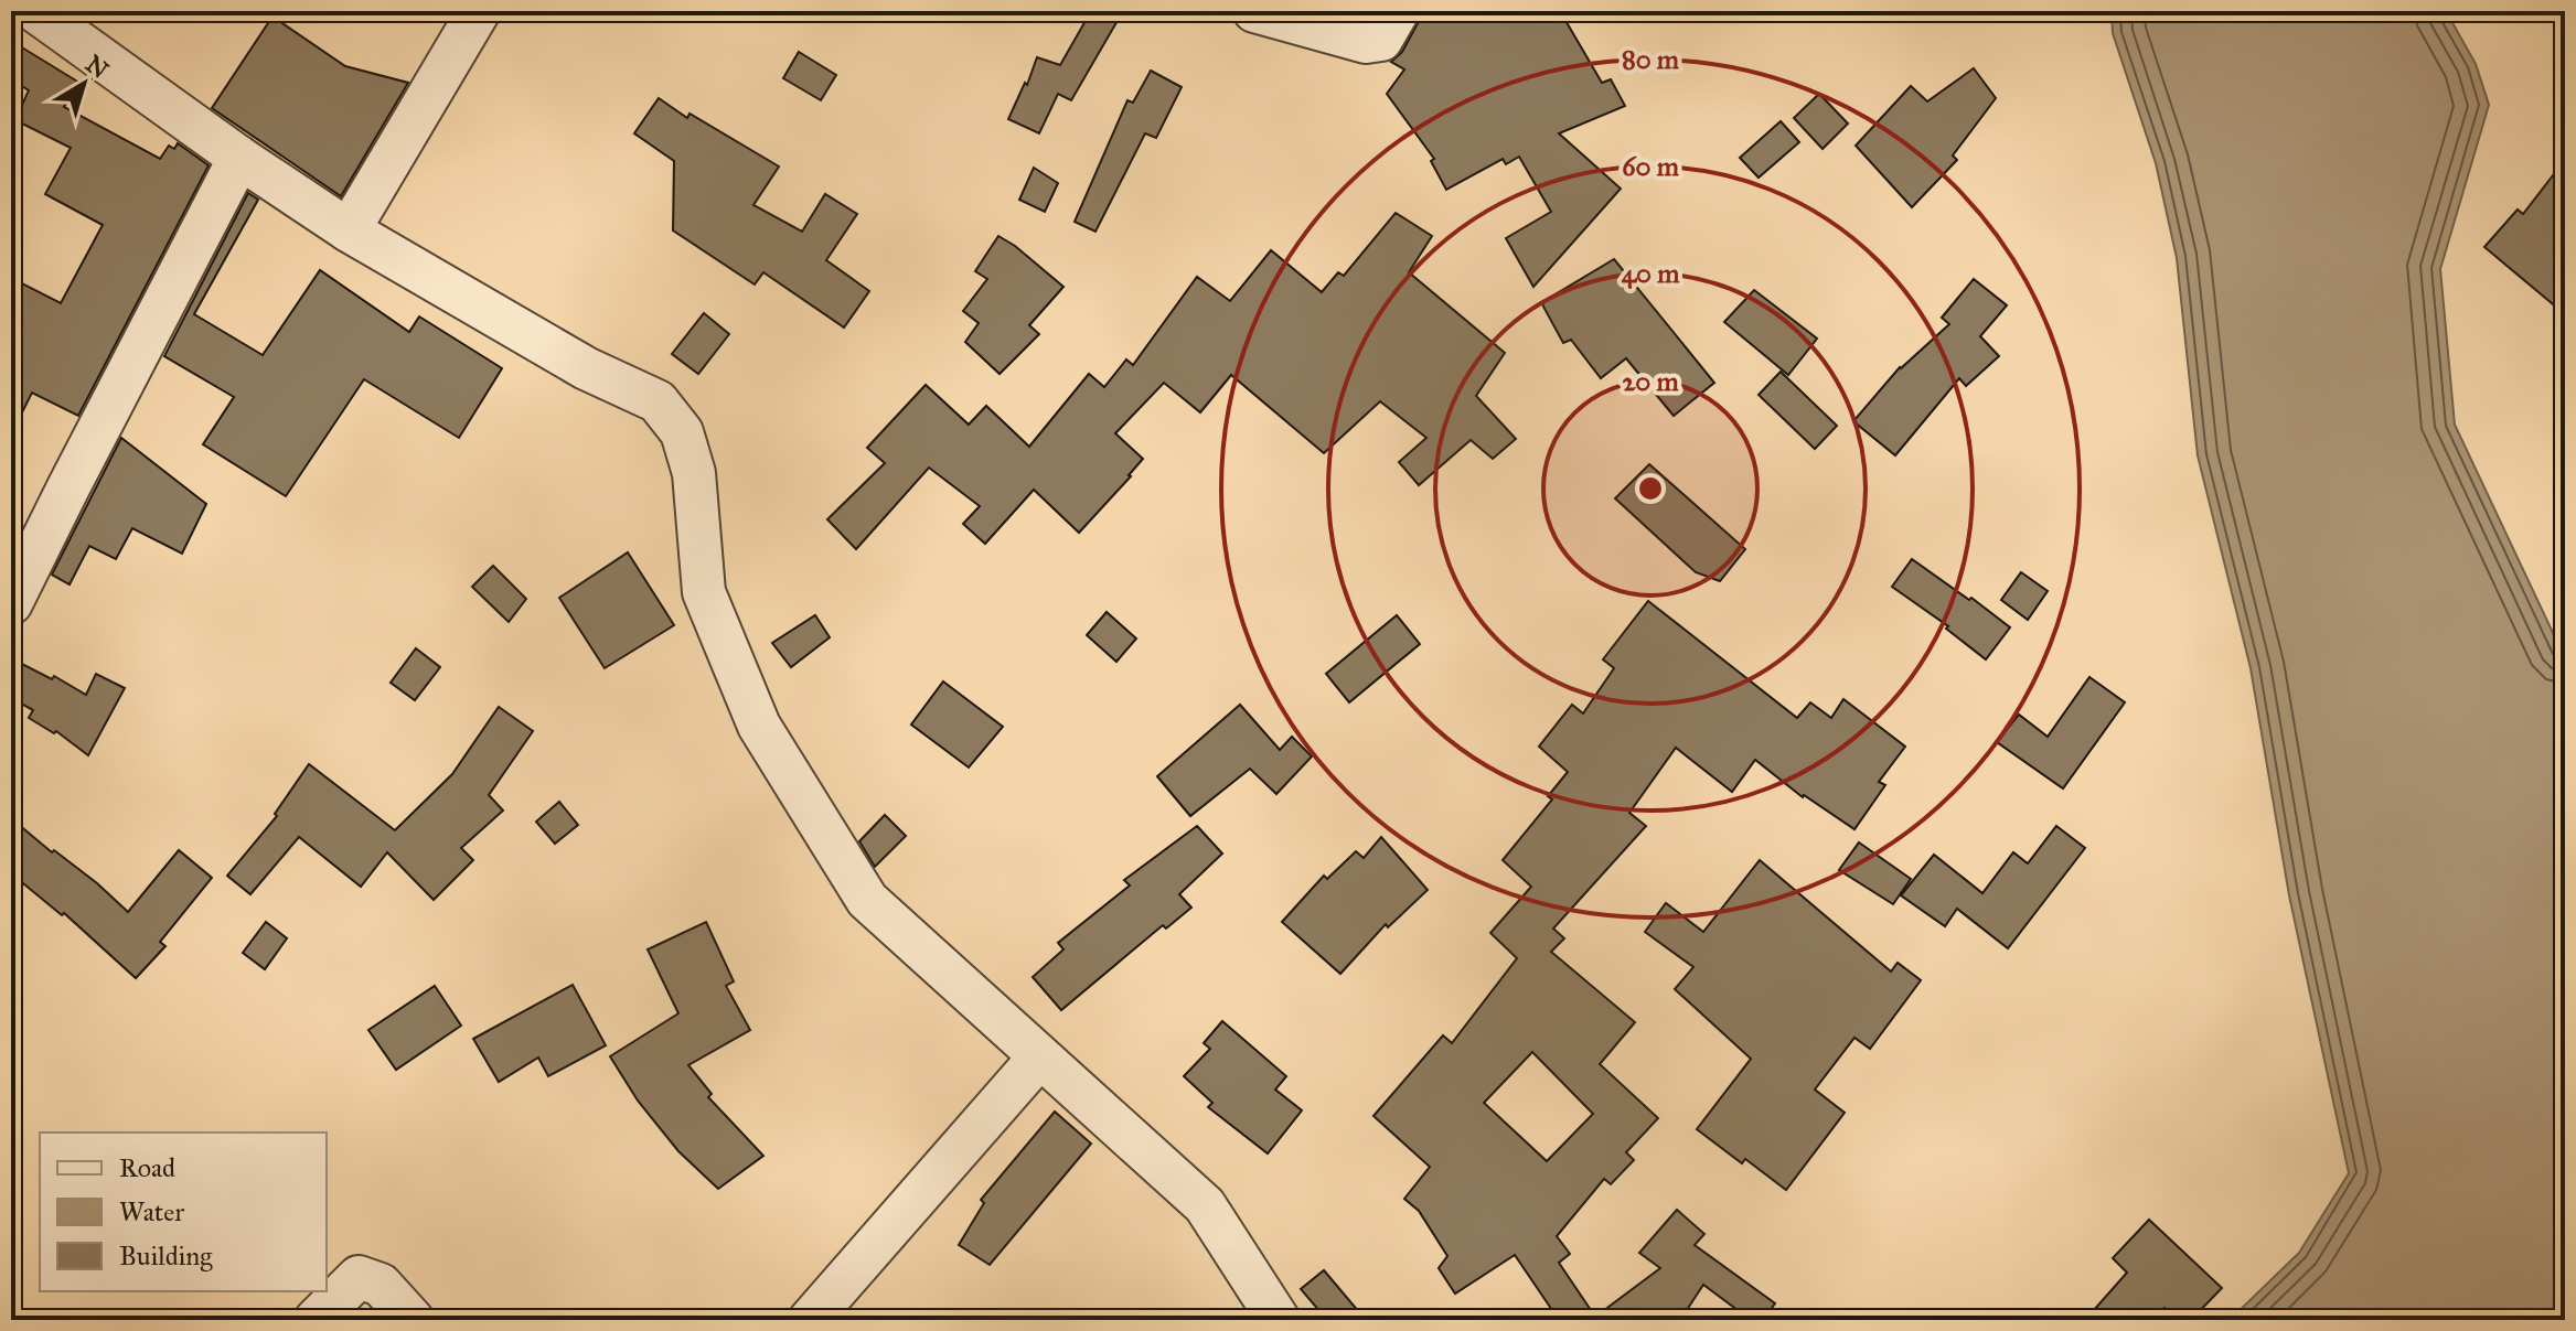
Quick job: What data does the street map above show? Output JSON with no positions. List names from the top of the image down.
{
  "legend": ["Road", "Water", "Building"],
  "north": "top right",
  "rings": [
    "80 m",
    "60 m",
    "40 m",
    "20 m"
  ]
}
